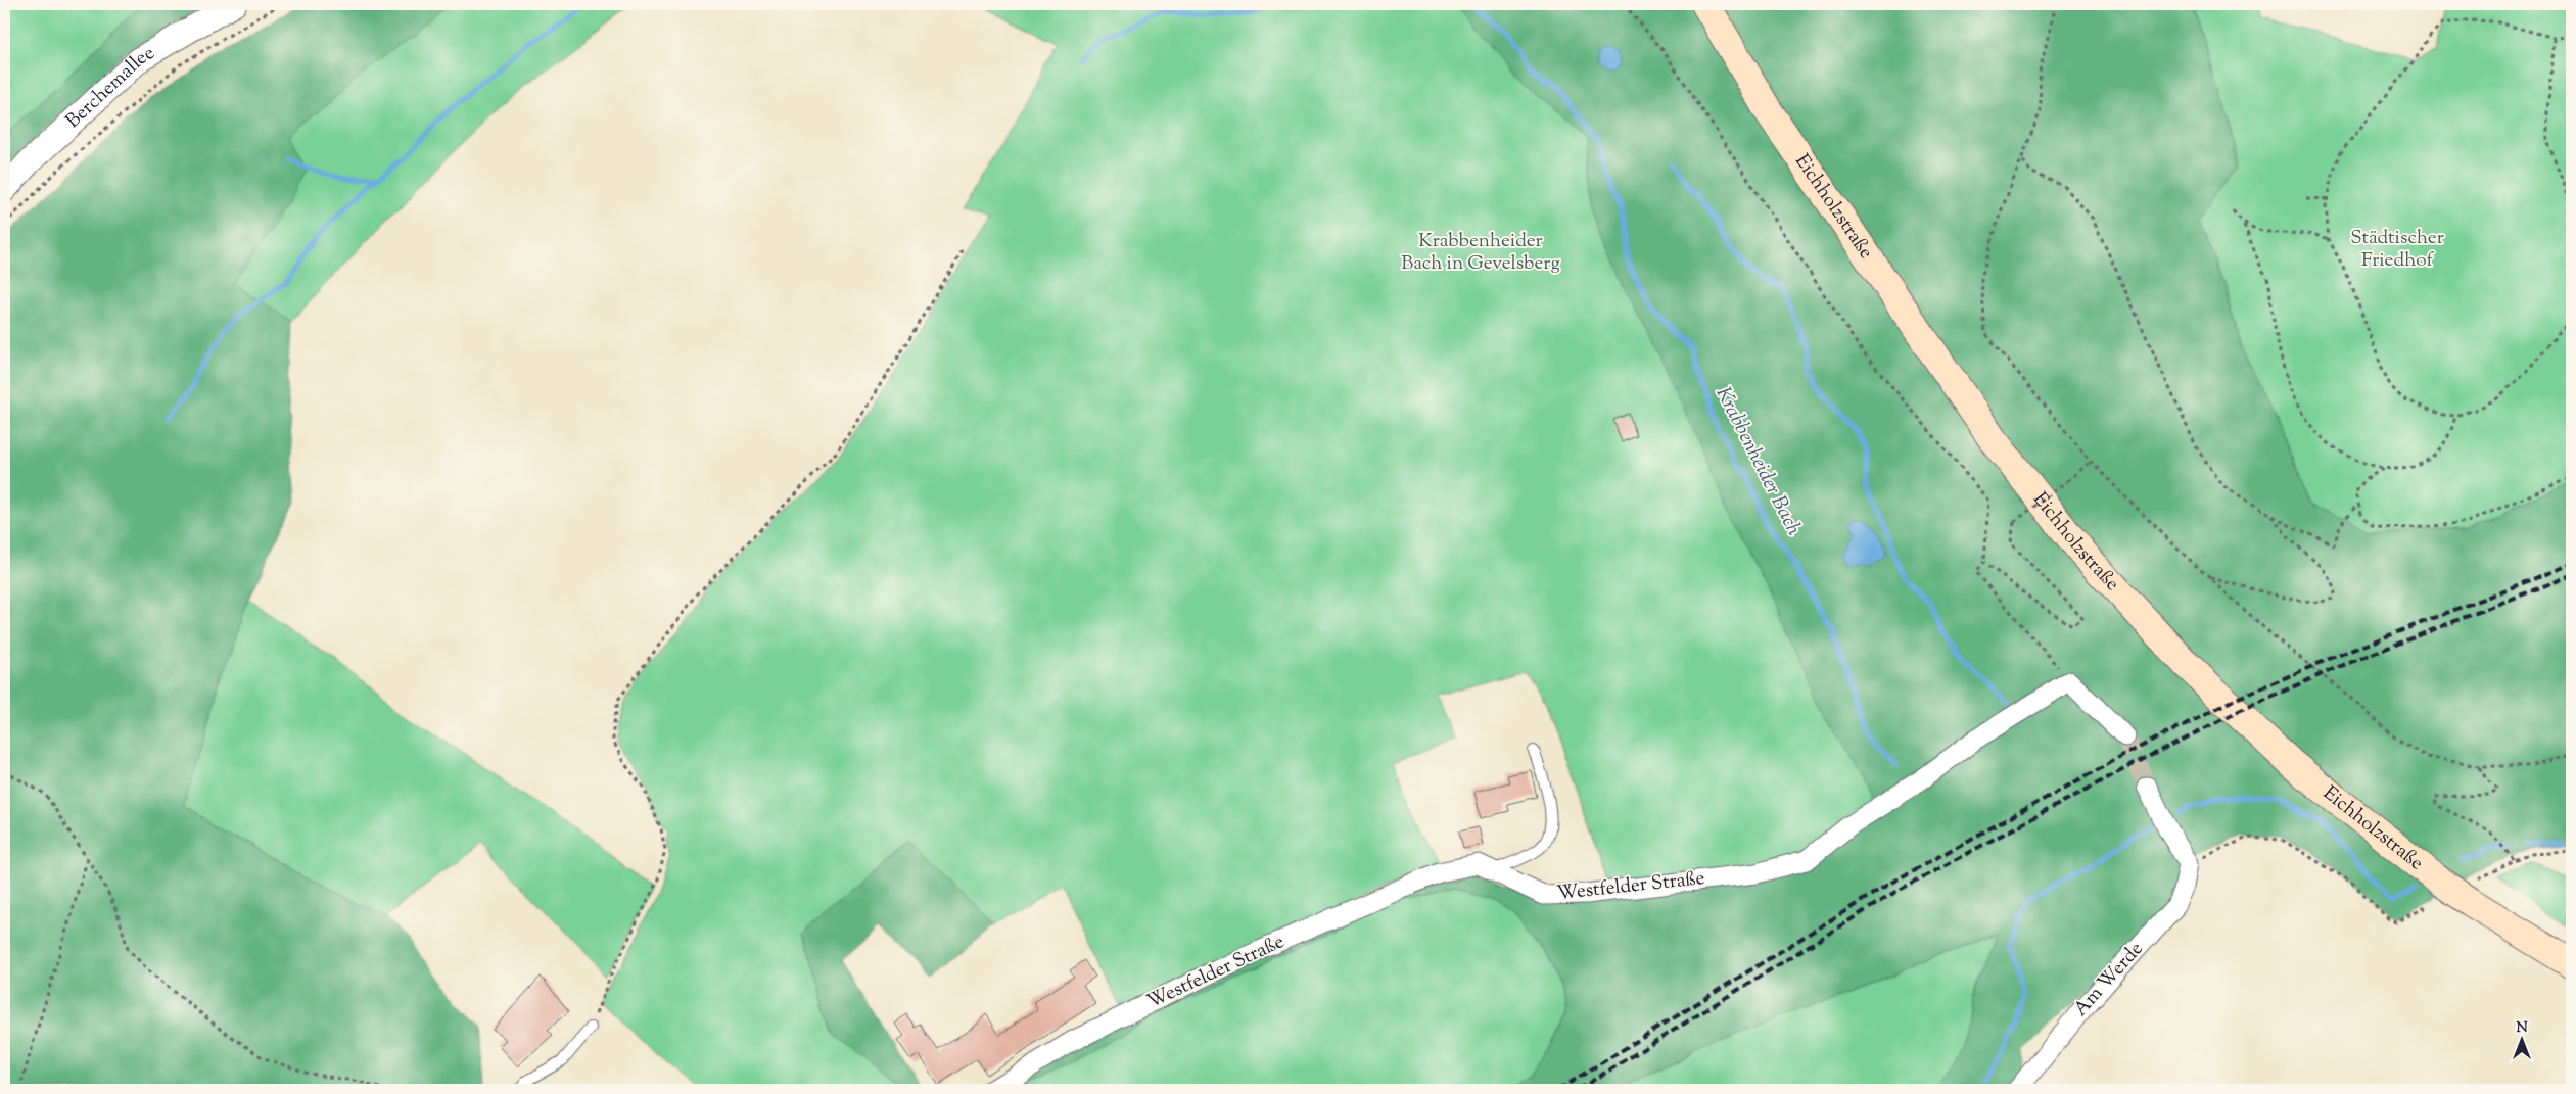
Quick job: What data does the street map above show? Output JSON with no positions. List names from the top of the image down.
{
  "streets": {
    "main road": ["Eichholzstraße"],
    "street": ["Berchemallee", "Westfelder Straße", "Am Werde"]
  },
  "water": ["Krabbenheider Bach"],
  "parks": ["Städtischer Friedhof", "Krabbenheider Bach in Gevelsberg"],
  "north": "top"
}
